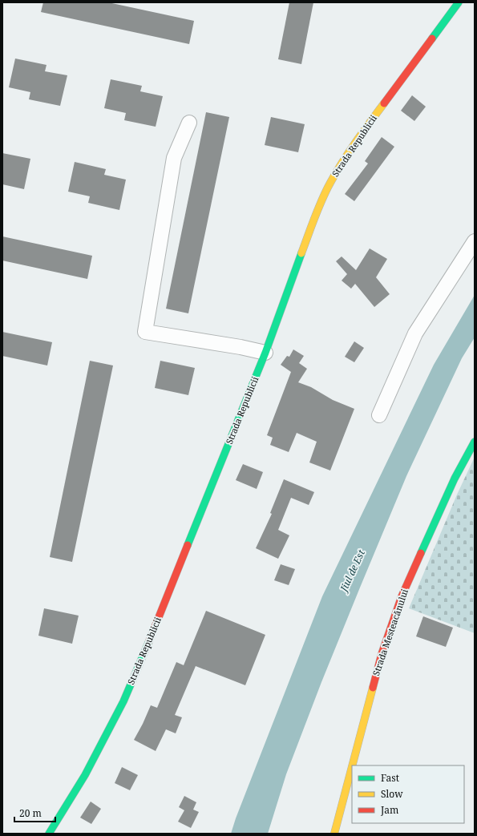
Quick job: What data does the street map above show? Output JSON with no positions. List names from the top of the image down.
{
  "streets": {
    "main road": ["Strada Republicii", "Strada Mesteacănului"]
  },
  "water": ["Jiul de Est"],
  "legend": ["Fast", "Slow", "Jam"],
  "scale_bar": "20 m"
}
